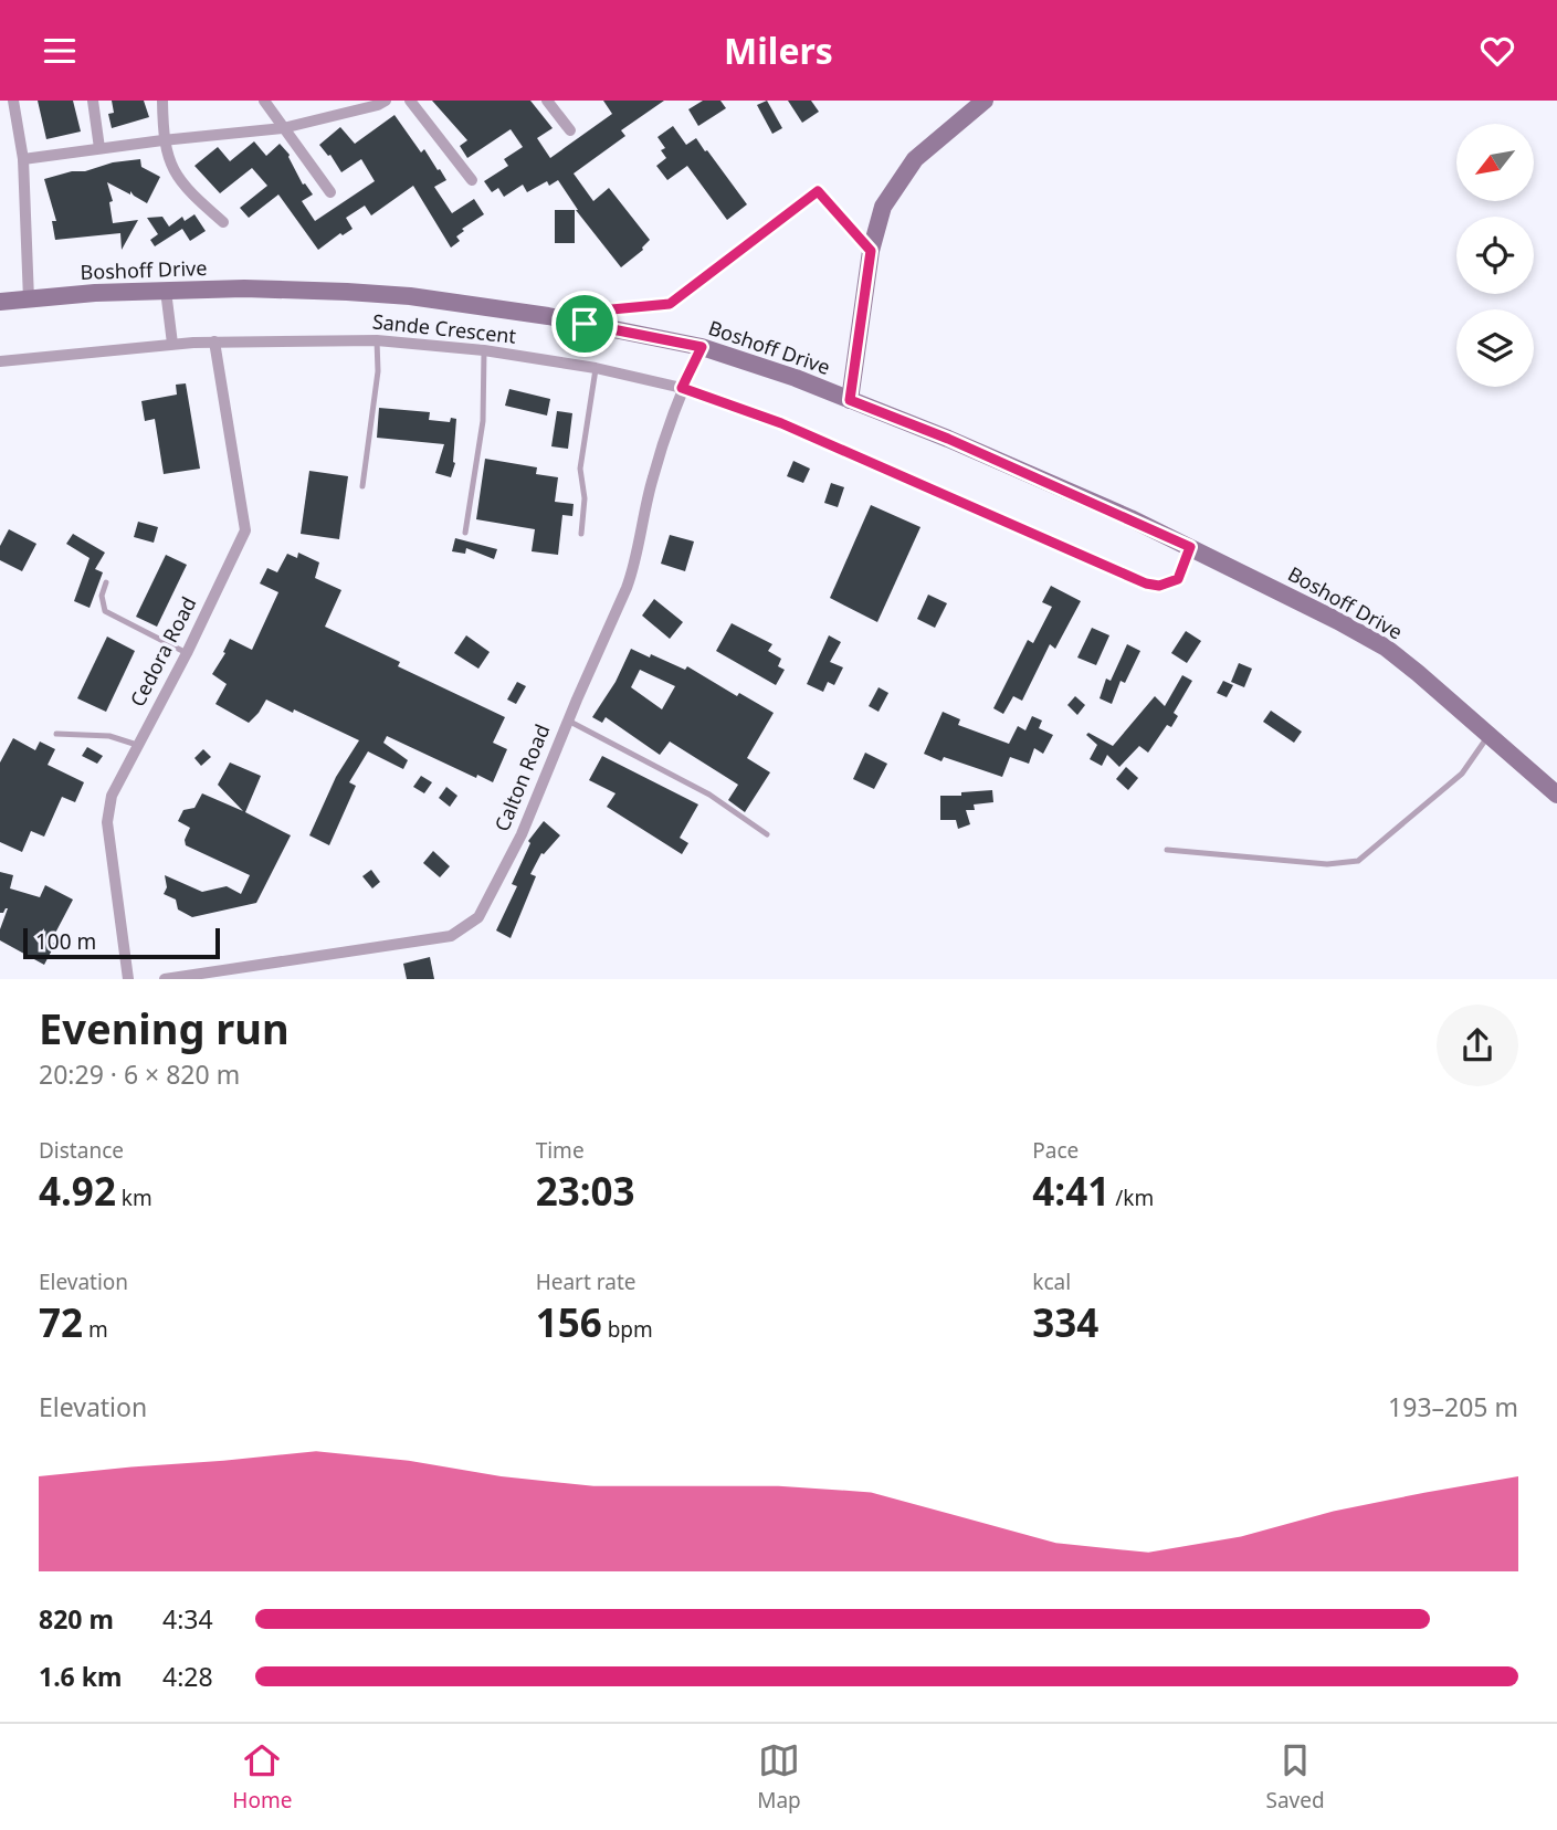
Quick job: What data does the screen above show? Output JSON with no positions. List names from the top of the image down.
{
  "streets": {
    "main road": ["Boshoff Drive"],
    "street": ["Sande Crescent", "Cedora Road", "Calton Road"]
  },
  "crossings": [
    ["Boshoff Drive", "Sande Crescent"],
    ["Boshoff Drive", "Calton Road"],
    ["Sande Crescent", "Cedora Road"],
    ["Sande Crescent", "Calton Road"]
  ],
  "scale_bar": "100 m",
  "north": "bottom left",
  "page": {
    "header": "Milers",
    "scale": "100 m",
    "heading": ["Evening run", "20:29 · 6 × 820 m"],
    "stats": [
      ["Distance", "4.92 km"],
      ["Time", "23:03"],
      ["Pace", "4:41 /km"],
      ["Elevation", "72 m"],
      ["Heart rate", "156 bpm"],
      ["kcal", "334"]
    ],
    "chart": ["Elevation", "193–205 m"],
    "list": [
      {
        "name": "820 m",
        "note": "4:34"
      },
      {
        "name": "1.6 km",
        "note": "4:28"
      }
    ],
    "tabs": ["Home", "Map", "Saved"]
  }
}
